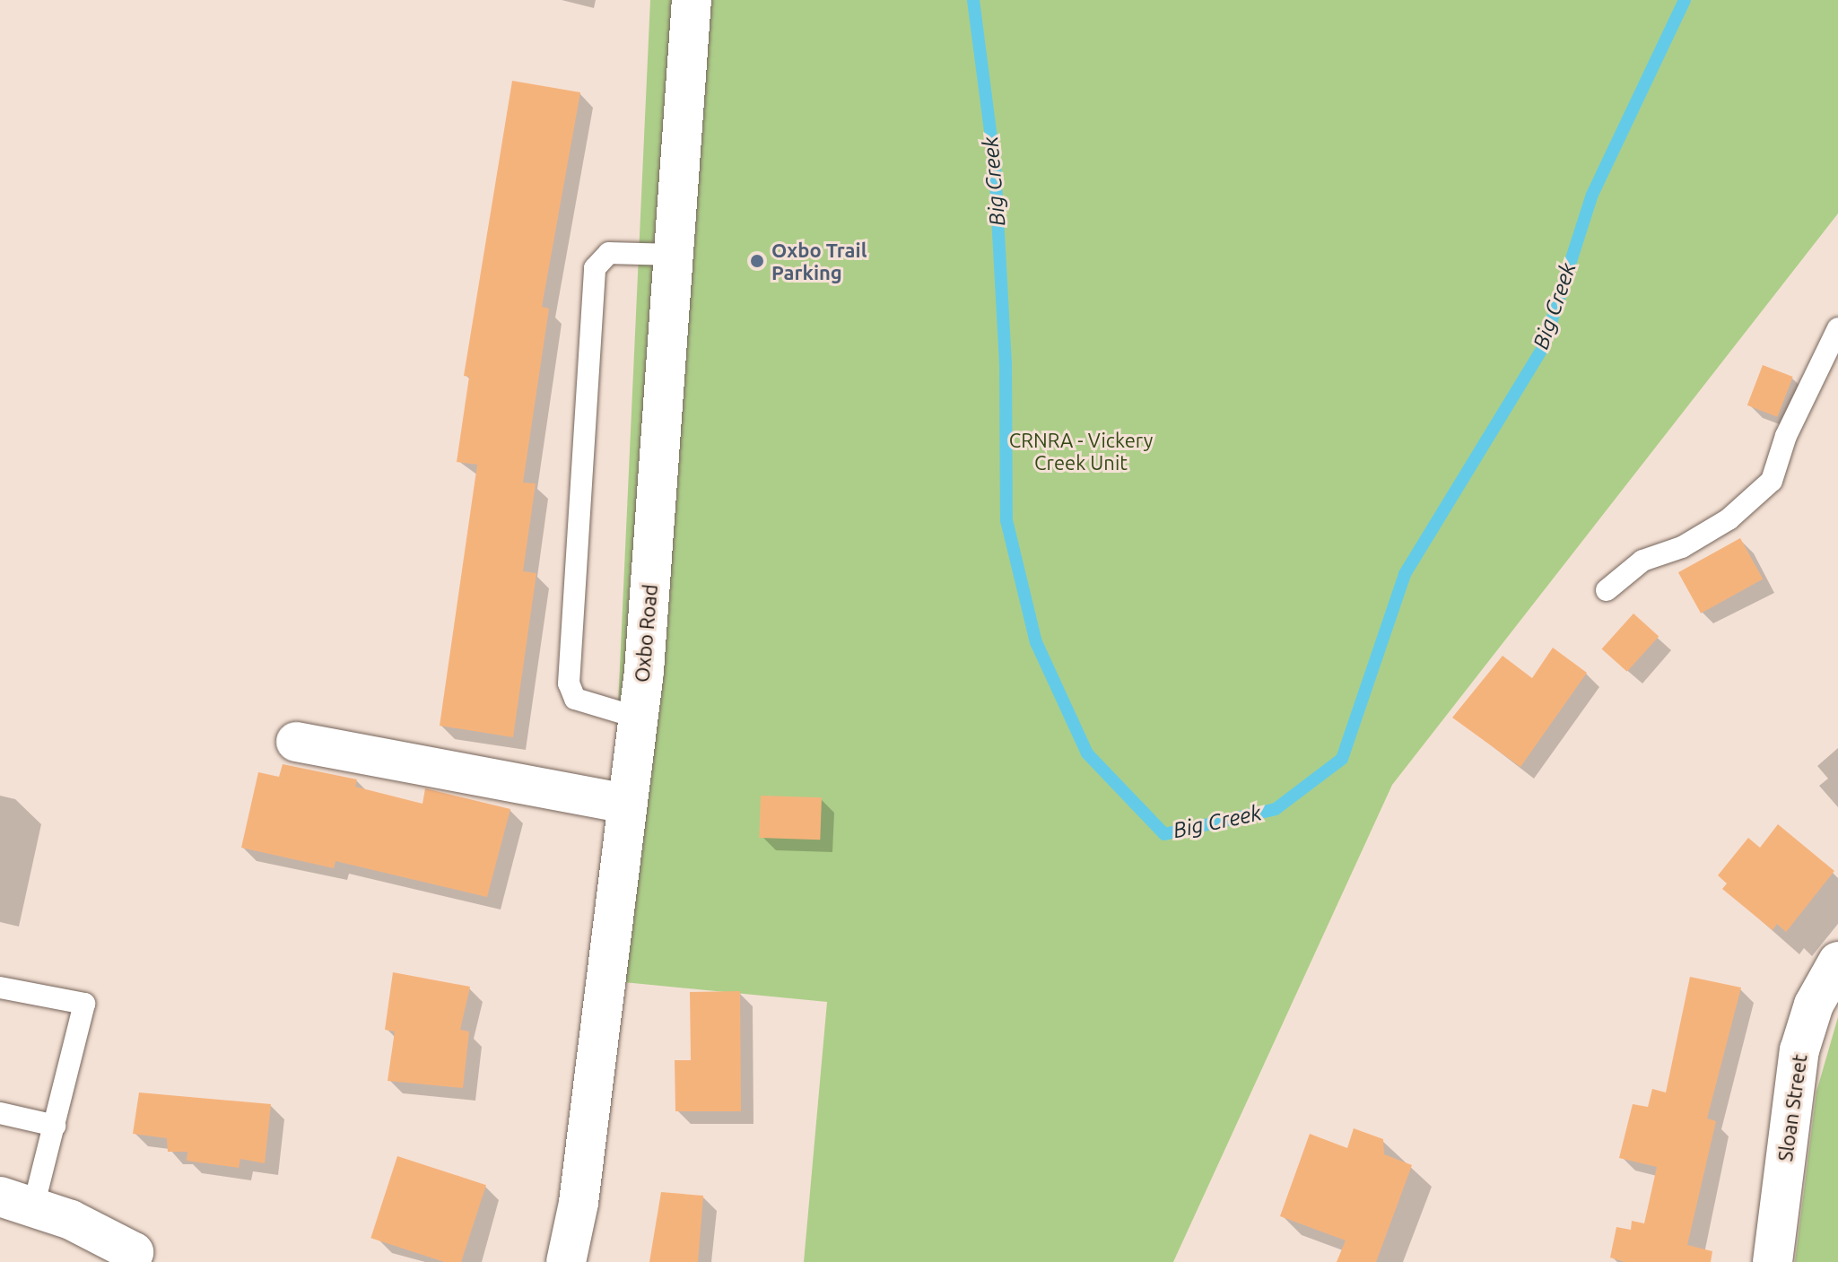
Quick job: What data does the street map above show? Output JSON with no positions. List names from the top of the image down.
{
  "streets": {
    "street": ["Oxbo Road", "Sloan Street"]
  },
  "water": ["Big Creek"],
  "parks": ["CRNRA - Vickery Creek Unit"],
  "places": ["Oxbo Trail Parking"]
}
